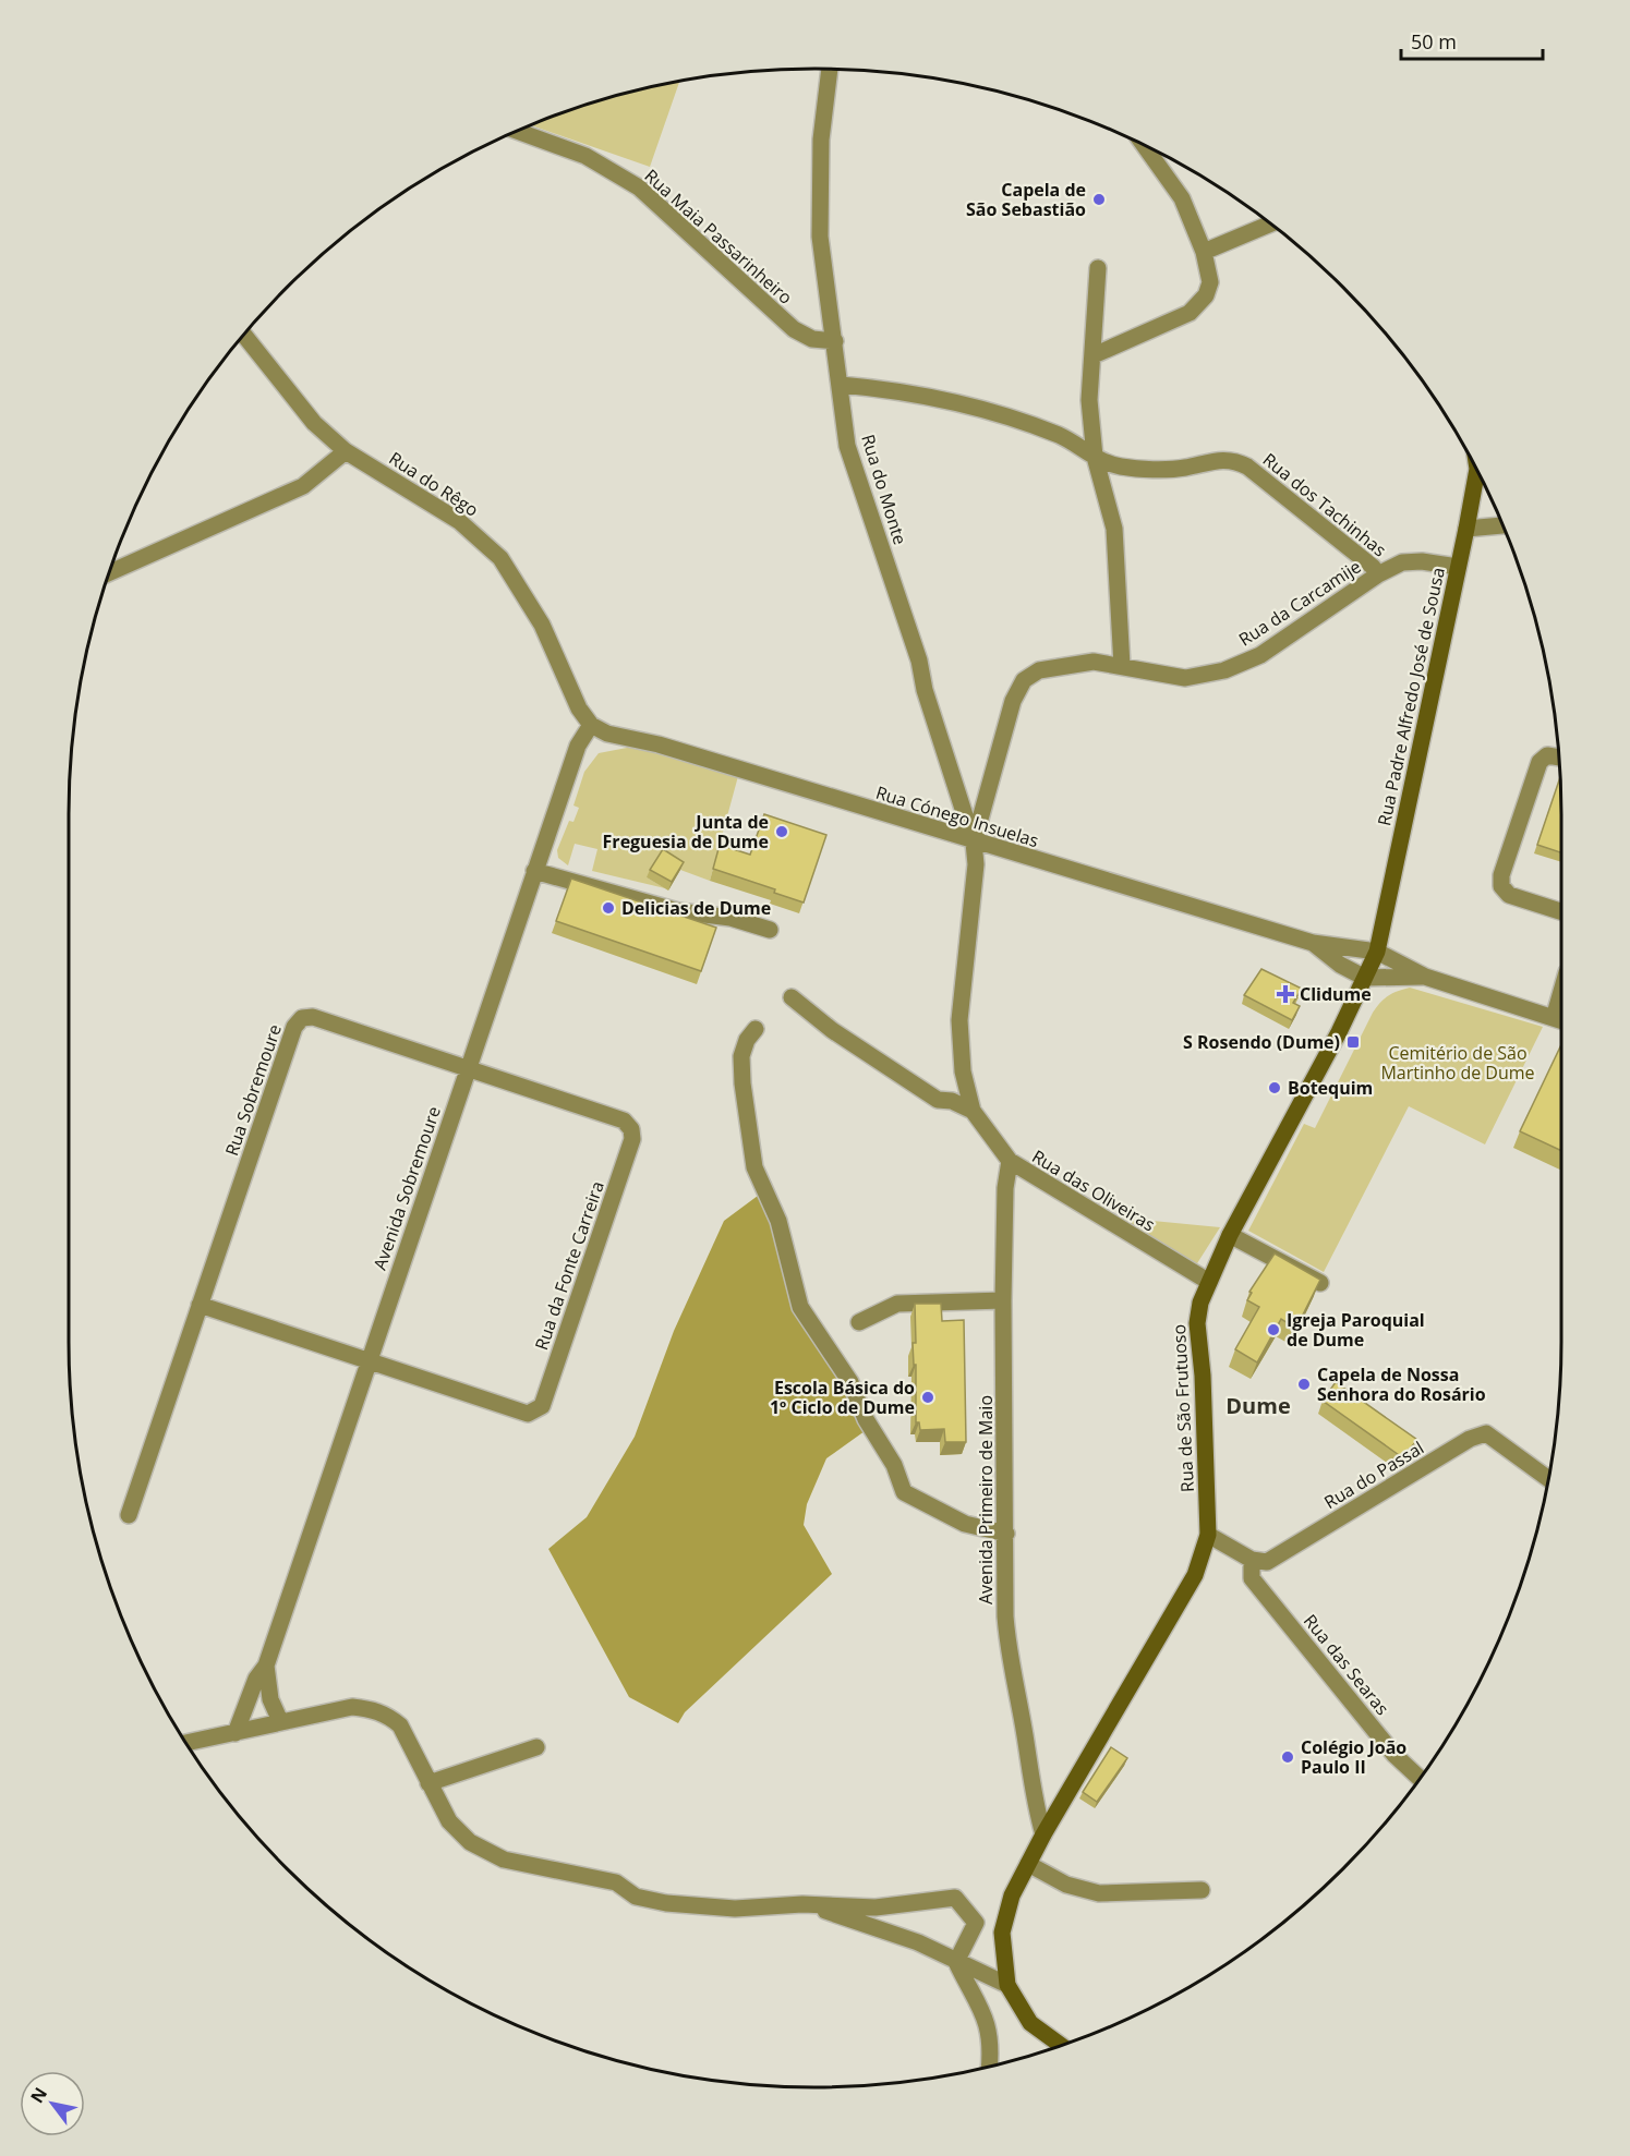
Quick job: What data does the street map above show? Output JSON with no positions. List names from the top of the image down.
{
  "streets": {
    "street": [
      "Rua Maia Passarinheiro",
      "Rua do Rêgo",
      "Rua do Monte",
      "Rua dos Tachinhas",
      "Rua da Carcamije",
      "Rua Padre Alfredo José de Sousa",
      "Rua Cónego Insuelas",
      "Rua Sobremoure",
      "Avenida Sobremoure",
      "Rua das Oliveiras",
      "Rua da Fonte Carreira",
      "Rua de São Frutuoso",
      "Rua do Passal",
      "Avenida Primeiro de Maio",
      "Rua das Searas"
    ]
  },
  "crossings": [
    ["Rua Maia Passarinheiro", "Rua do Monte"],
    ["Rua do Rêgo", "Rua Cónego Insuelas"],
    ["Rua do Rêgo", "Avenida Sobremoure"],
    ["Rua do Monte", "Rua dos Tachinhas"],
    ["Rua do Monte", "Rua da Carcamije"],
    ["Rua do Monte", "Rua Cónego Insuelas"],
    ["Rua do Monte", "Rua das Oliveiras"],
    ["Rua dos Tachinhas", "Rua da Carcamije"],
    ["Rua da Carcamije", "Rua Padre Alfredo José de Sousa"],
    ["Rua da Carcamije", "Rua Cónego Insuelas"],
    ["Rua da Carcamije", "Rua das Oliveiras"],
    ["Rua Padre Alfredo José de Sousa", "Rua Cónego Insuelas"],
    ["Rua Padre Alfredo José de Sousa", "Rua de São Frutuoso"],
    ["Rua Cónego Insuelas", "Avenida Sobremoure"],
    ["Rua Cónego Insuelas", "Rua das Oliveiras"],
    ["Rua Cónego Insuelas", "Rua de São Frutuoso"],
    ["Rua Sobremoure", "Avenida Sobremoure"],
    ["Rua Sobremoure", "Rua da Fonte Carreira"],
    ["Avenida Sobremoure", "Rua da Fonte Carreira"],
    ["Rua das Oliveiras", "Rua de São Frutuoso"],
    ["Rua das Oliveiras", "Avenida Primeiro de Maio"],
    ["Rua de São Frutuoso", "Avenida Primeiro de Maio"],
    ["Rua do Passal", "Rua das Searas"]
  ],
  "districts": ["Dume"],
  "parks": ["Cemitério de São Martinho de Dume"],
  "places": {
    "other": [
      "Capela de São Sebastião",
      "Junta de Freguesia de Dume",
      "Delicias de Dume",
      "Botequim",
      "Igreja Paroquial de Dume",
      "Capela de Nossa Senhora do Rosário",
      "Escola Básica do 1º Ciclo de Dume",
      "Colégio João Paulo II"
    ],
    "health": ["Clidume"],
    "transit": ["S Rosendo (Dume)"]
  },
  "scale_bar": "50 m",
  "north": "top left"
}
